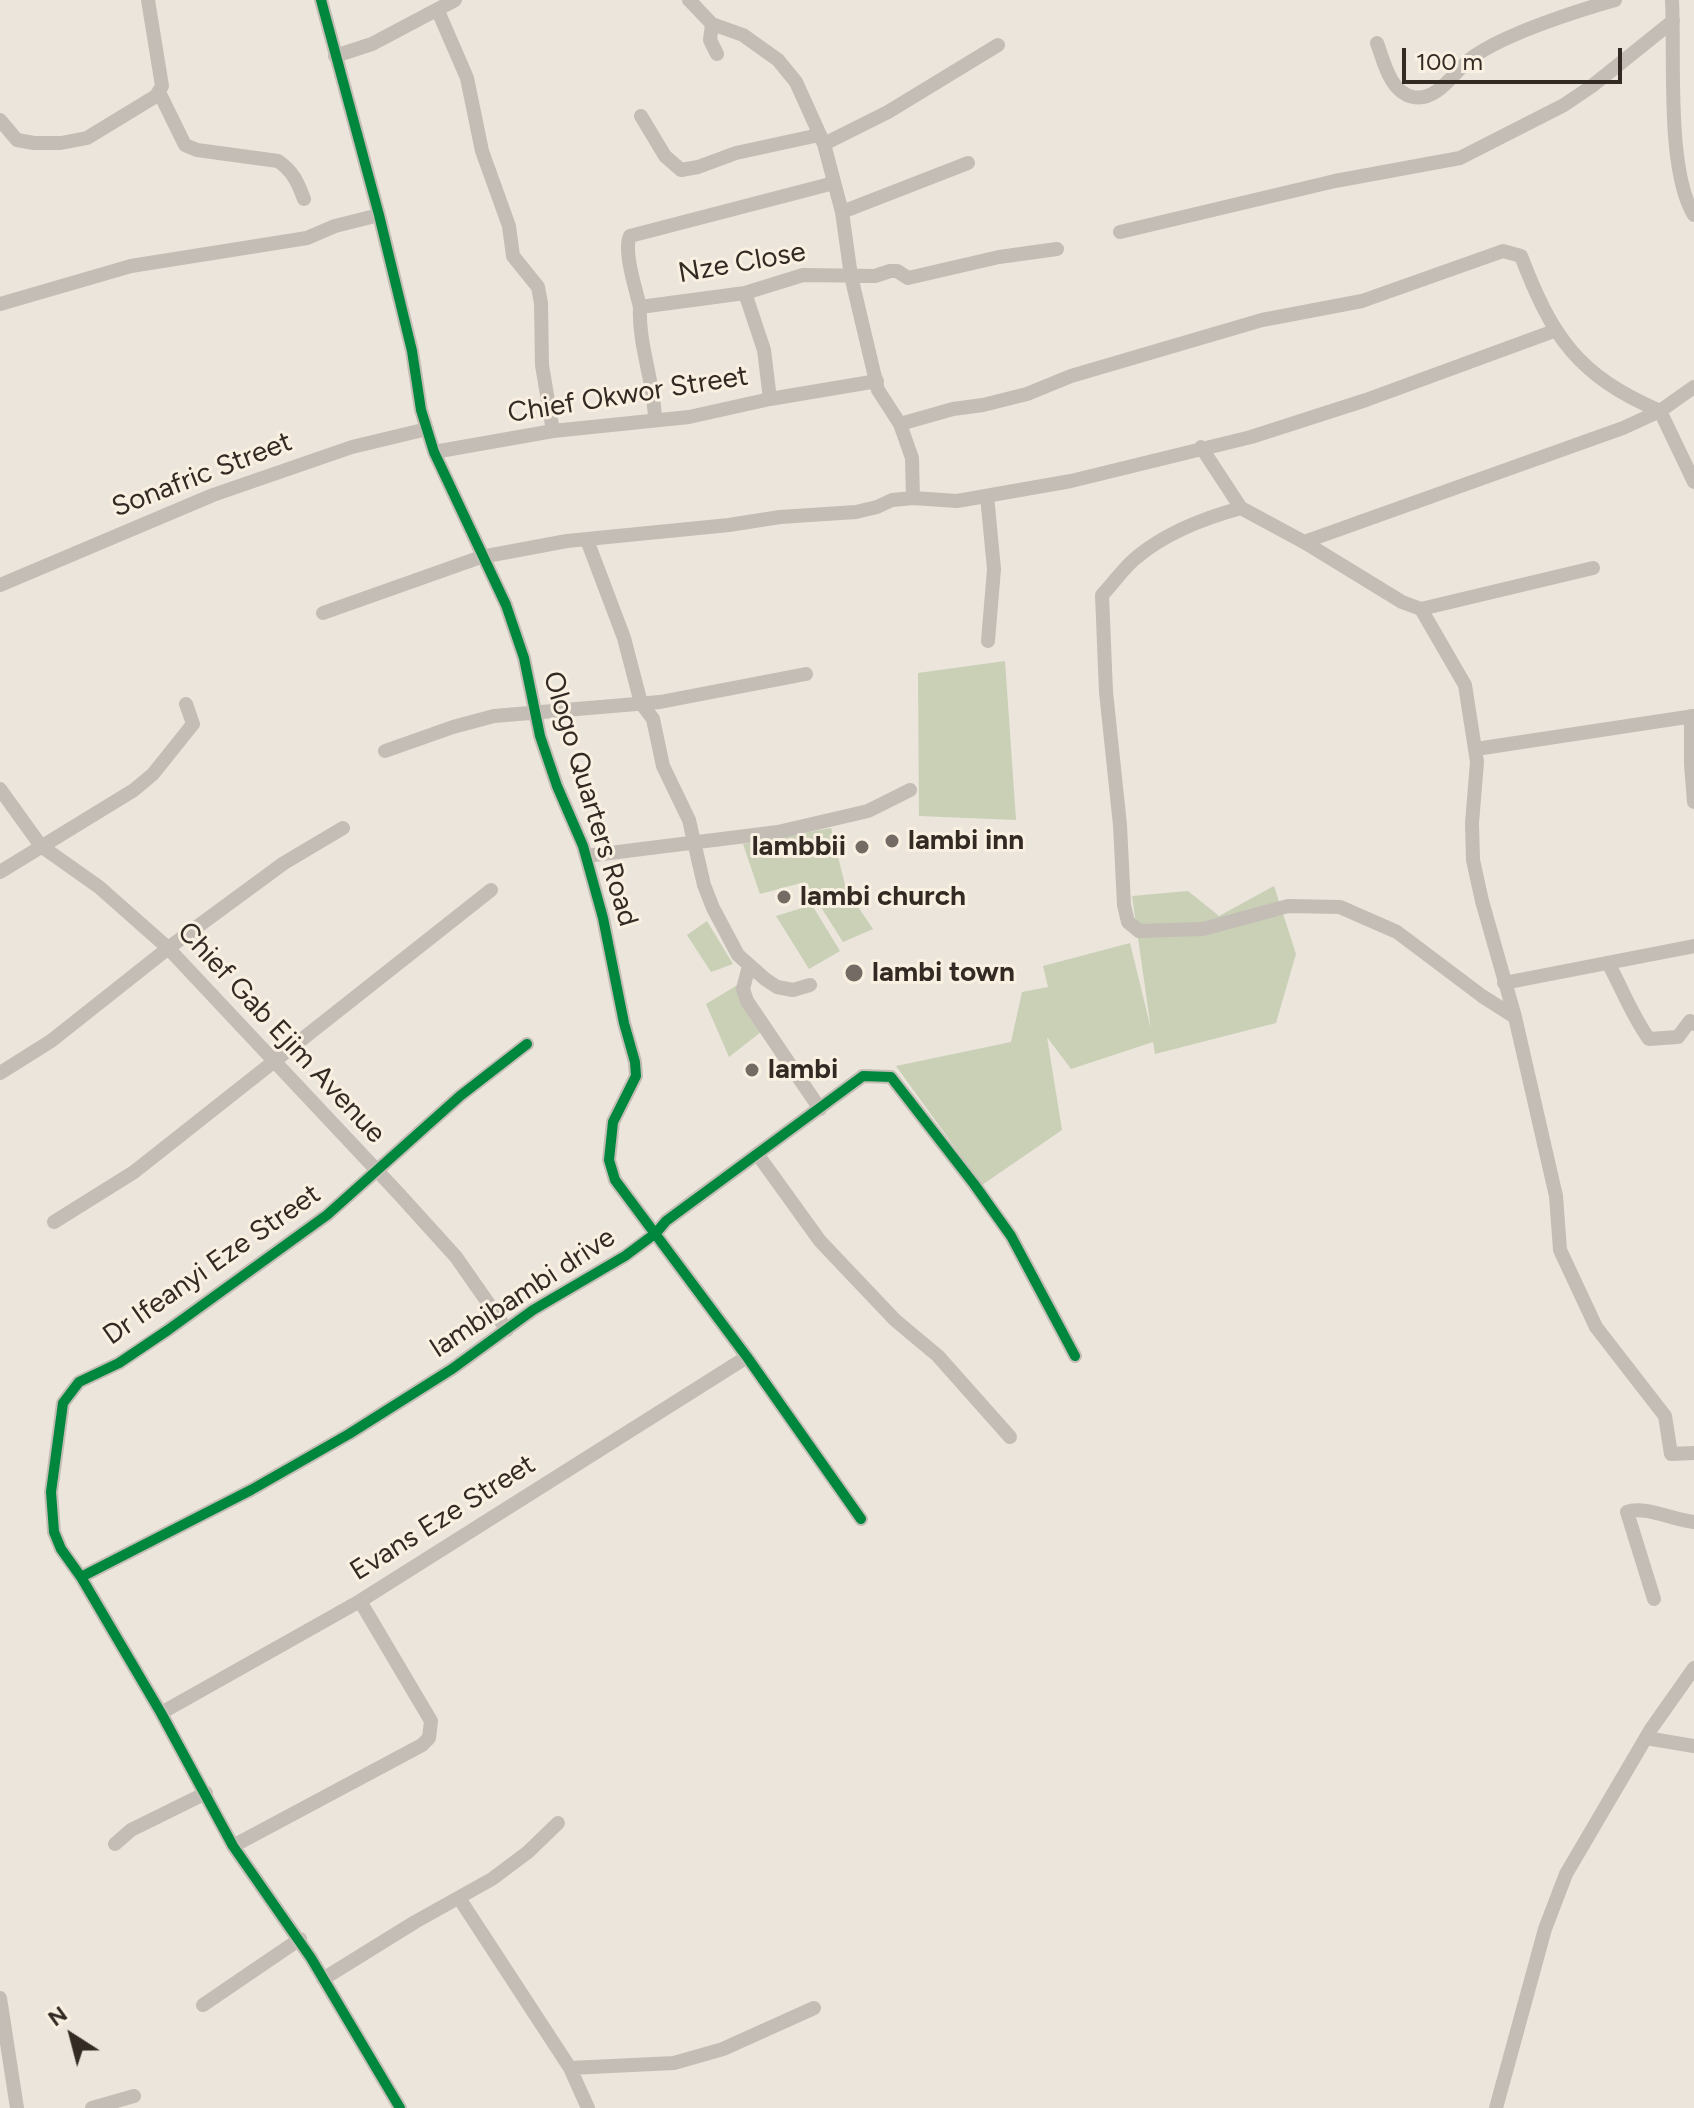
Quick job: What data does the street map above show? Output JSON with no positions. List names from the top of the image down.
{
  "streets": {
    "street": [
      "Nze Close",
      "Chief Okwor Street",
      "Sonafric Street",
      "Ologo Quarters Road",
      "Chief Gab Ejim Avenue",
      "Dr Ifeanyi Eze Street",
      "lambibambi drive",
      "Evans Eze Street"
    ]
  },
  "crossings": [
    ["Nze Close", "Chief Okwor Street"],
    ["Chief Okwor Street", "Ologo Quarters Road"],
    ["Sonafric Street", "Ologo Quarters Road"],
    ["Ologo Quarters Road", "lambibambi drive"],
    ["Ologo Quarters Road", "Evans Eze Street"],
    ["Chief Gab Ejim Avenue", "Dr Ifeanyi Eze Street"],
    ["Chief Gab Ejim Avenue", "lambibambi drive"],
    ["Dr Ifeanyi Eze Street", "lambibambi drive"],
    ["Dr Ifeanyi Eze Street", "Evans Eze Street"]
  ],
  "places": [
    "lambi inn",
    "lambbii",
    "lambi church",
    "lambi town",
    "lambi"
  ],
  "scale_bar": "100 m",
  "north": "top left"
}
